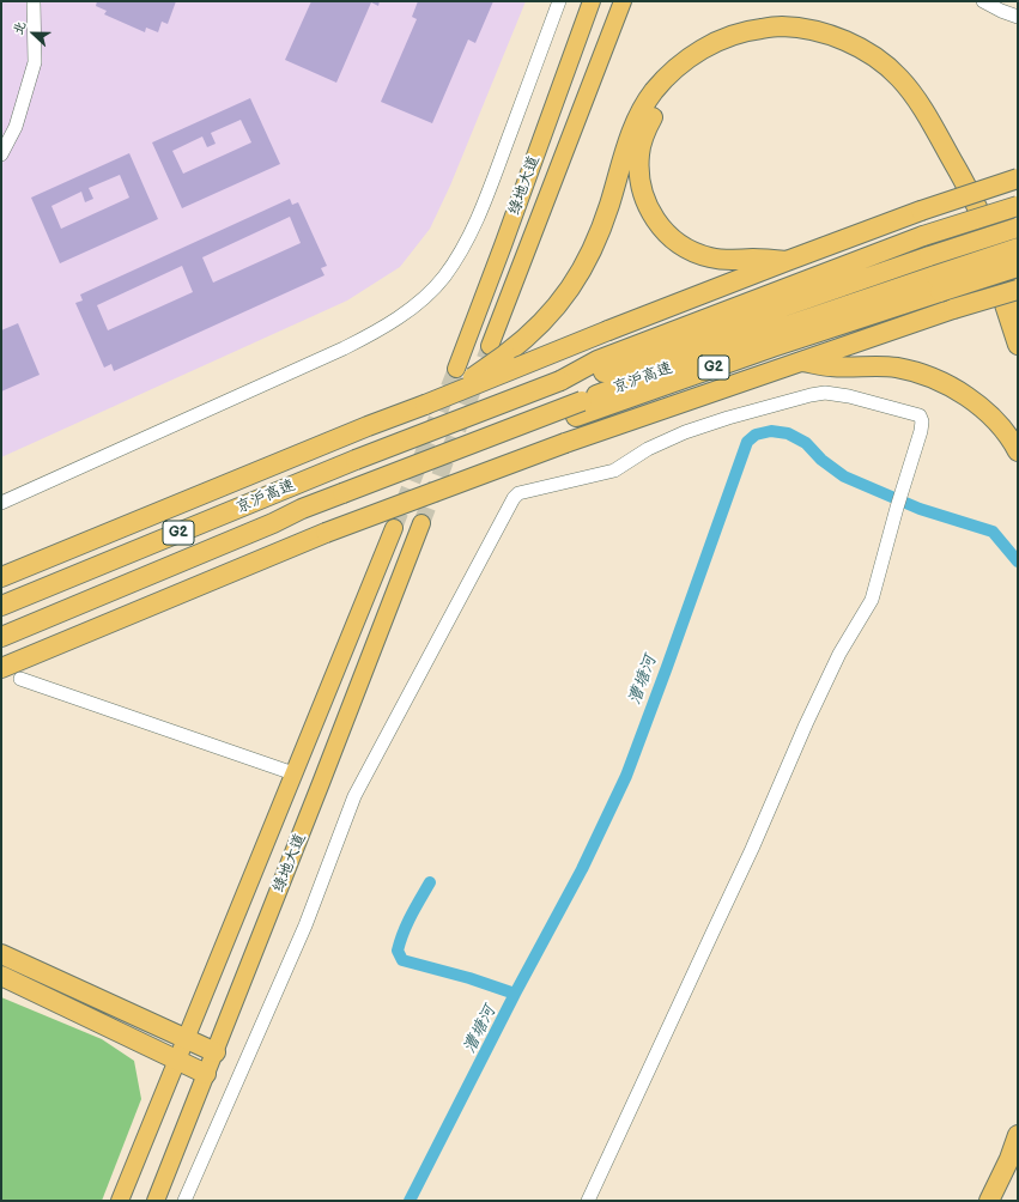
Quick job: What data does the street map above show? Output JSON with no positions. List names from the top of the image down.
{
  "streets": {
    "highway": ["G2", "京沪高速"],
    "main road": ["绿地大道"]
  },
  "water": ["漕塘河"],
  "north": "left"
}
